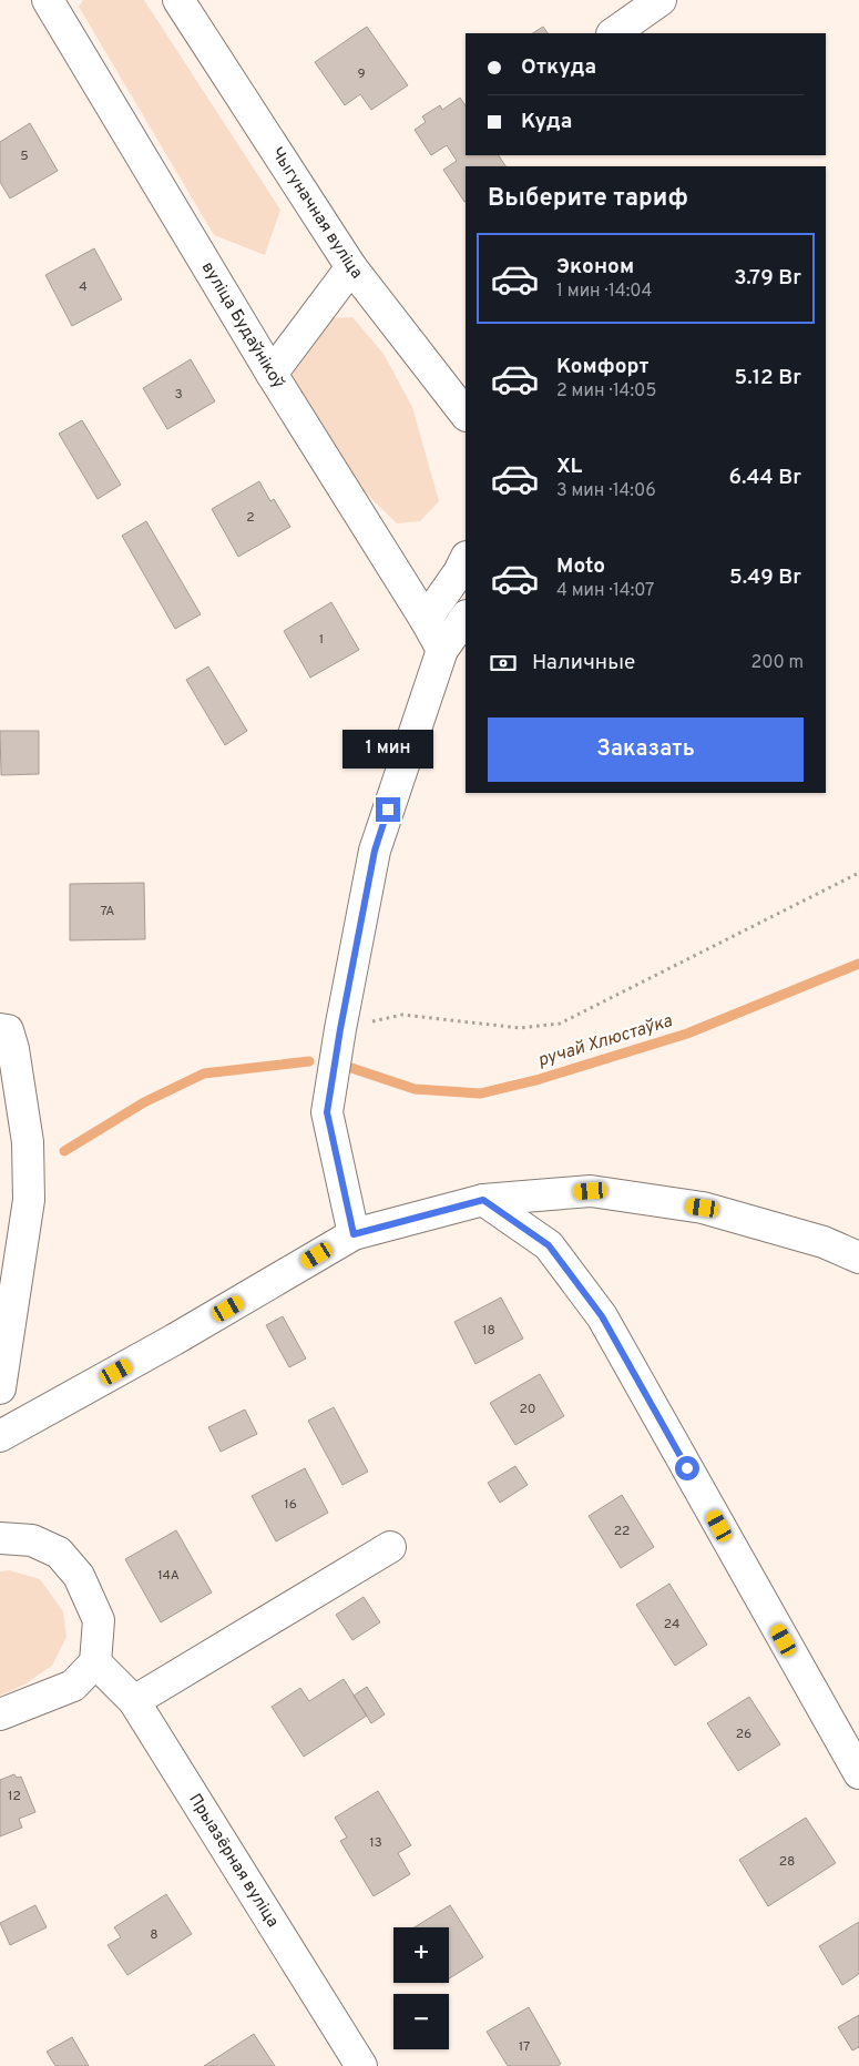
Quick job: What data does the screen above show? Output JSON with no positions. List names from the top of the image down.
{
  "streets": {
    "street": ["Чыгуначная вуліца", "вуліца Будаўнікоў", "Прыазёрная вуліца"]
  },
  "water": ["ручай Хлюстаўка"],
  "house_numbers": [
    "9",
    "5",
    "4",
    "3",
    "2",
    "1",
    "7А",
    "18",
    "20",
    "16",
    "22",
    "14А",
    "24",
    "26",
    "12",
    "13",
    "28",
    "8",
    "17"
  ],
  "page": {
    "banner": ["Откуда", "Куда"],
    "heading": "Выберите тариф",
    "list": [
      {
        "name": "Эконом",
        "note": "1 мин · 14:04",
        "value": "3.79 Br"
      },
      {
        "name": "Комфорт",
        "note": "2 мин · 14:05",
        "value": "5.12 Br"
      },
      {
        "name": "XL",
        "note": "3 мин · 14:06",
        "value": "6.44 Br"
      },
      {
        "name": "Moto",
        "note": "4 мин · 14:07",
        "value": "5.49 Br"
      }
    ],
    "pay": ["Наличные", "200 m"],
    "buttons": "Заказать",
    "bubble": "1 мин",
    "map_buttons": ["+", "−"]
  }
}
